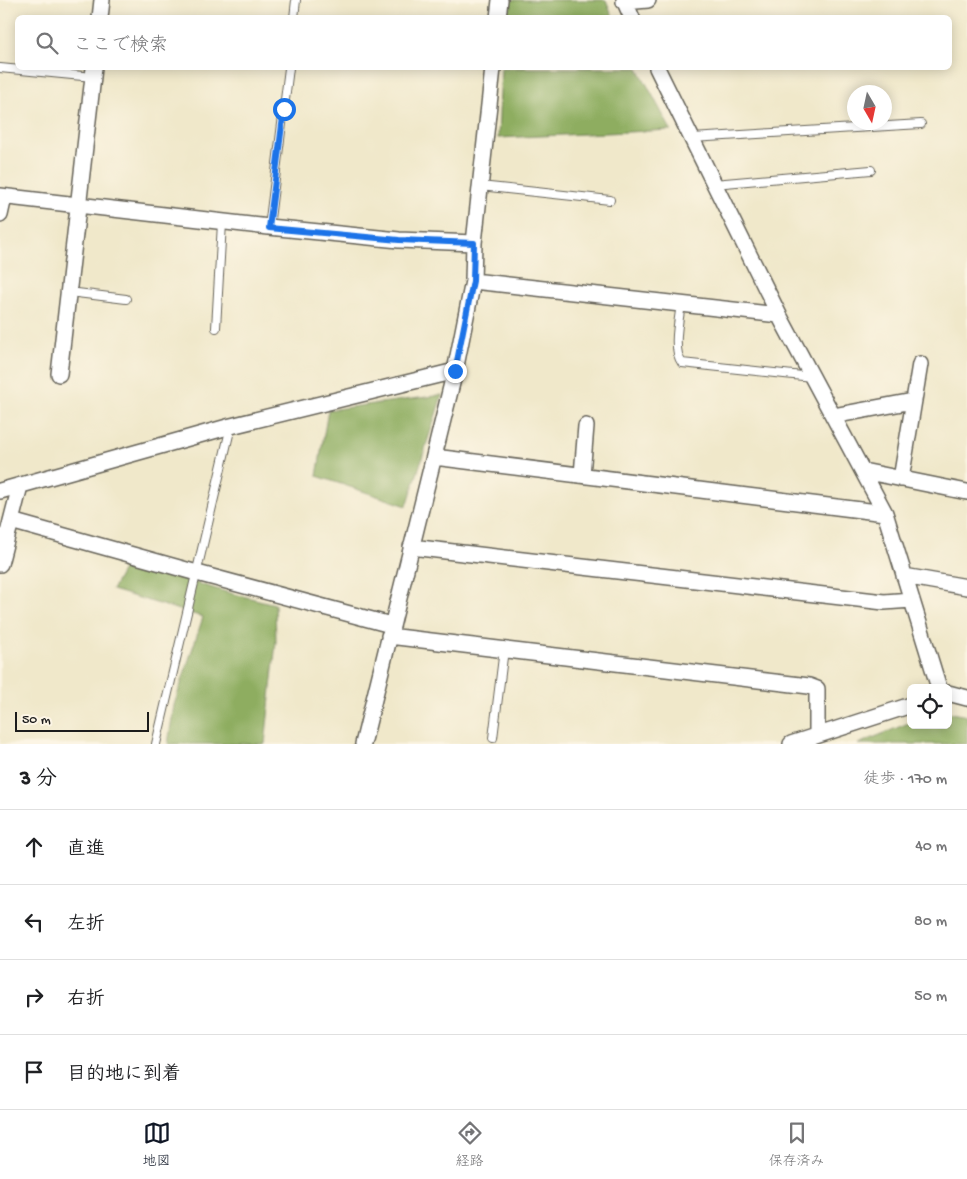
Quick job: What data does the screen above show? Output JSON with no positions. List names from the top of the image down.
{
  "scale_bar": "50 m",
  "north": "bottom",
  "page": {
    "search": "ここで検索",
    "scale": "50 m",
    "heading": ["3 分", "徒歩 · 170 m"],
    "list": [
      ["直進", "40 m"],
      ["左折", "80 m"],
      ["右折", "50 m"],
      "目的地に到着"
    ],
    "nav": ["地図", "経路", "保存済み"]
  }
}
